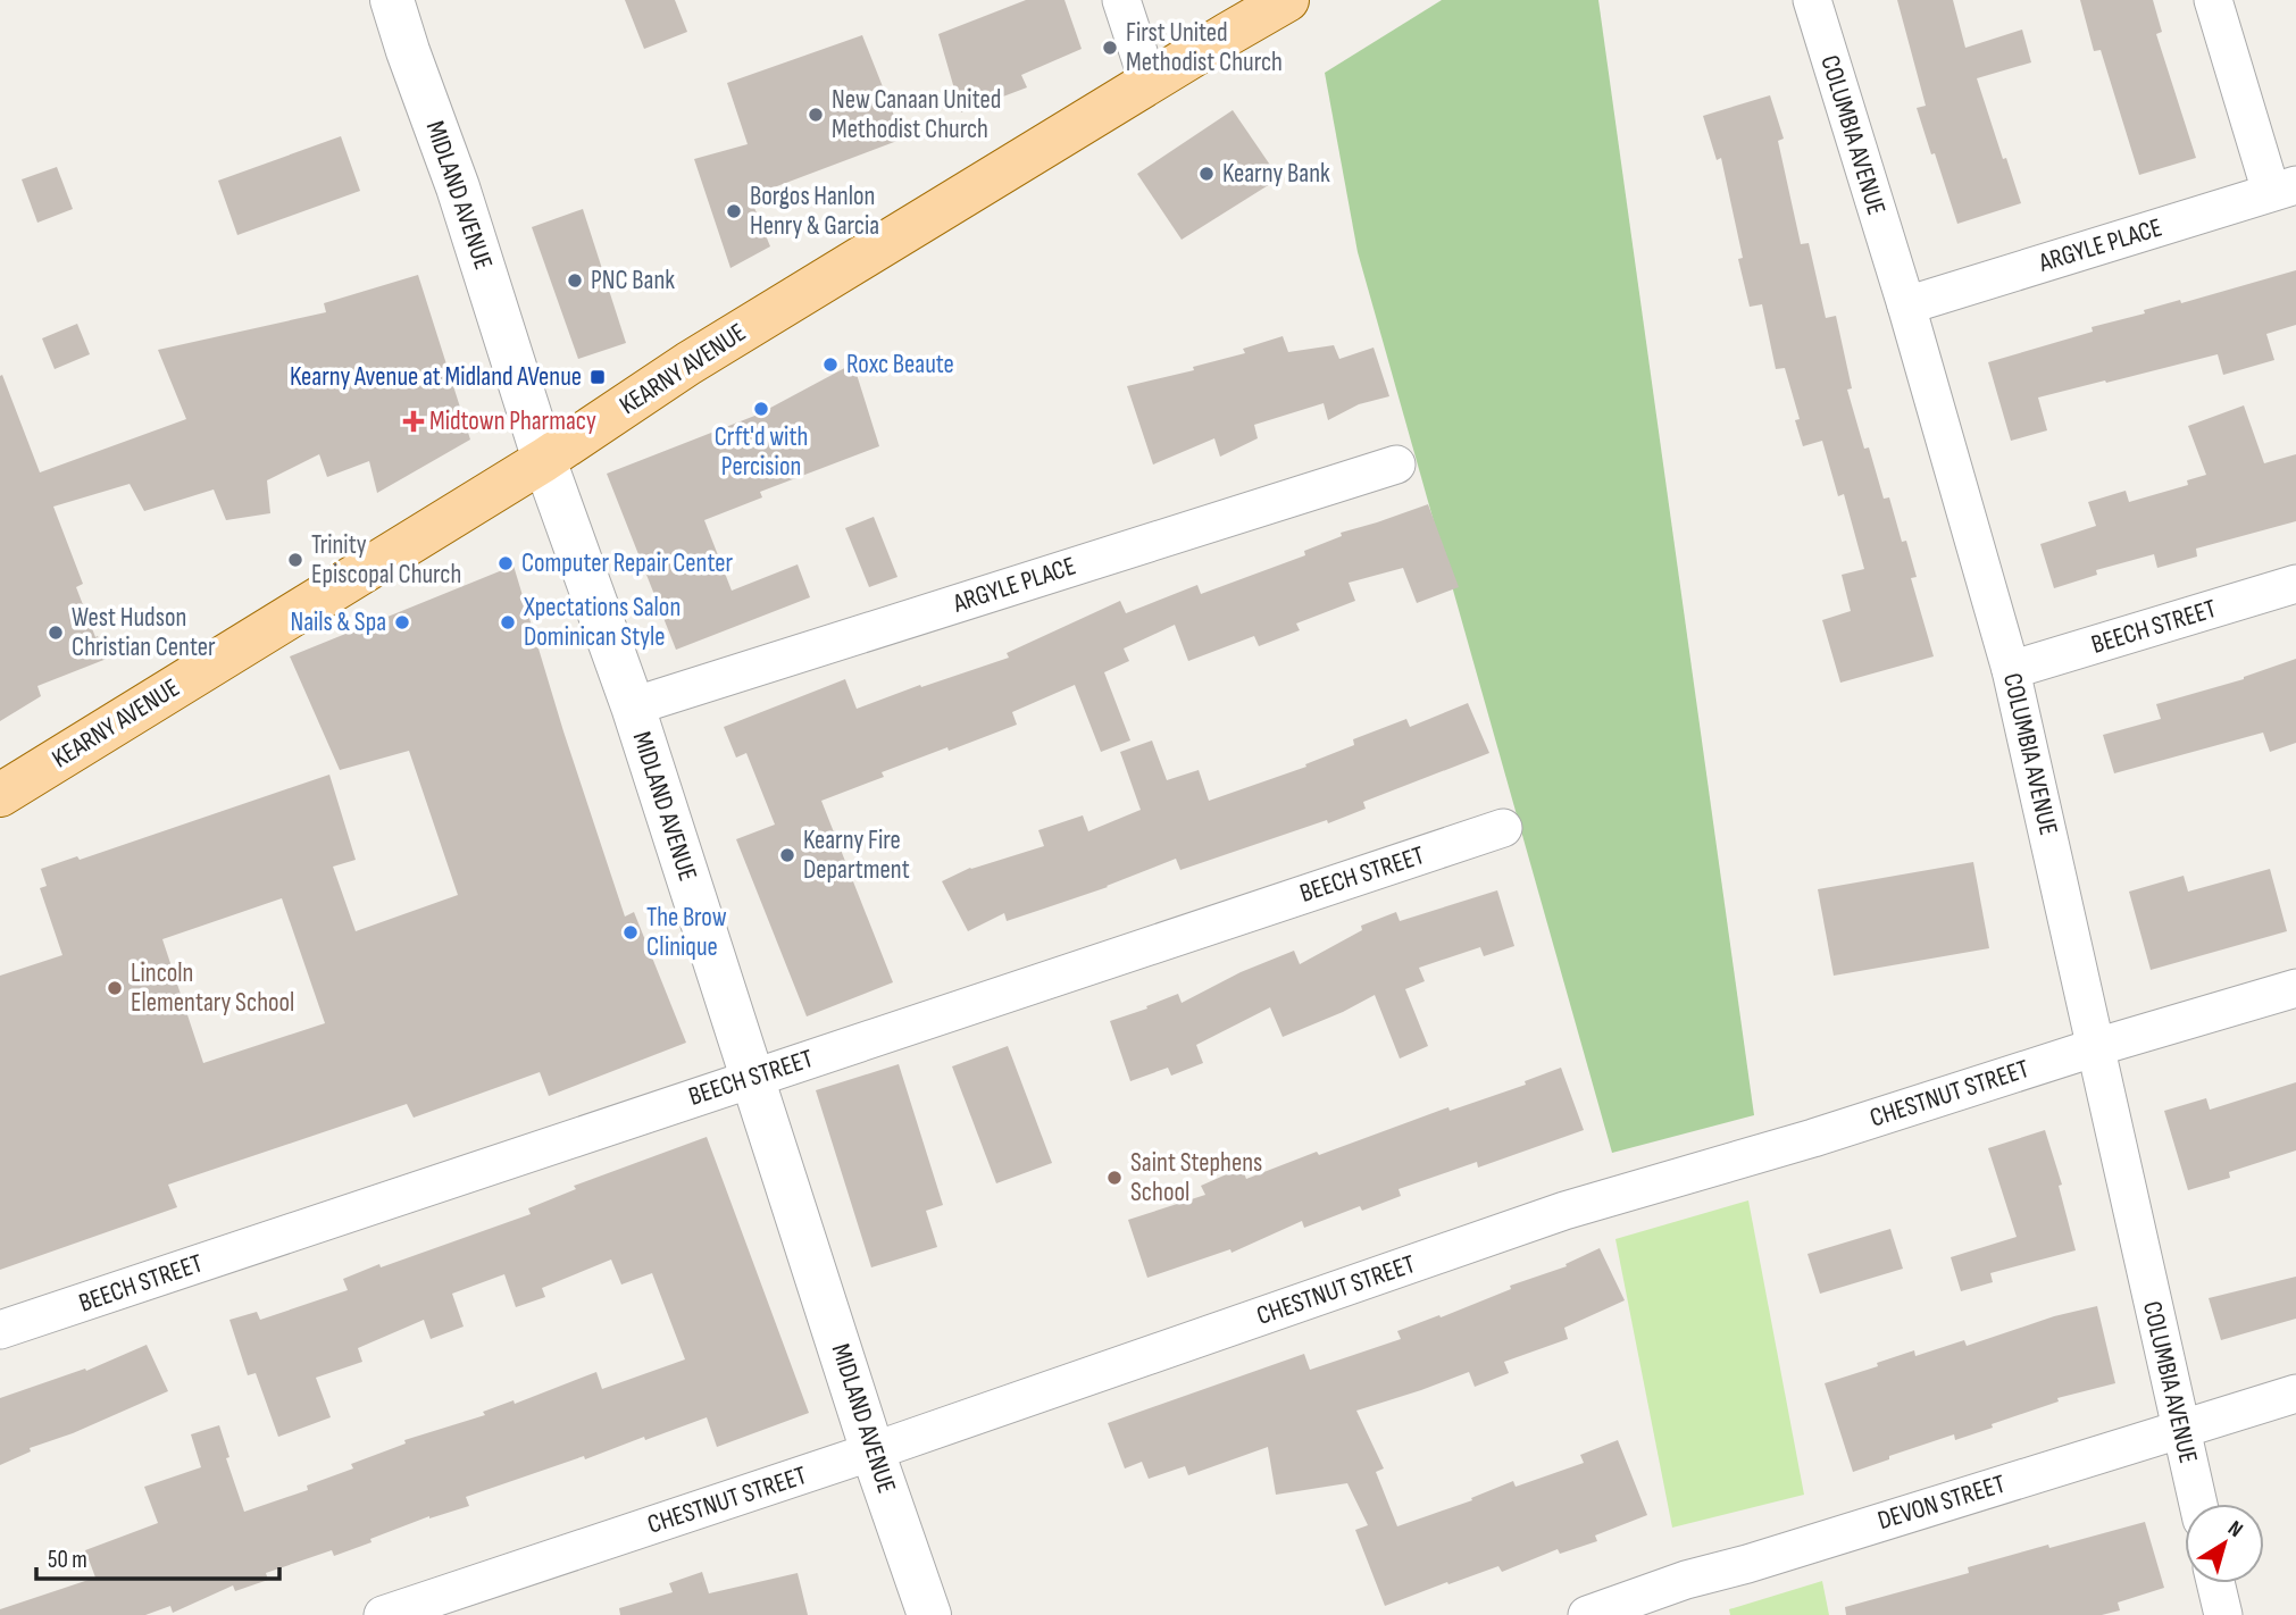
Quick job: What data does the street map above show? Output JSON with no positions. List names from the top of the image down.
{
  "streets": {
    "main road": ["KEARNY AVENUE"],
    "street": [
      "COLUMBIA AVENUE",
      "MIDLAND AVENUE",
      "ARGYLE PLACE",
      "BEECH STREET",
      "CHESTNUT STREET",
      "DEVON STREET"
    ]
  },
  "crossings": [
    ["COLUMBIA AVENUE", "ARGYLE PLACE"],
    ["COLUMBIA AVENUE", "BEECH STREET"],
    ["COLUMBIA AVENUE", "CHESTNUT STREET"],
    ["COLUMBIA AVENUE", "DEVON STREET"],
    ["MIDLAND AVENUE", "ARGYLE PLACE"],
    ["MIDLAND AVENUE", "KEARNY AVENUE"],
    ["MIDLAND AVENUE", "BEECH STREET"],
    ["MIDLAND AVENUE", "CHESTNUT STREET"]
  ],
  "places": {
    "other": [
      "First United Methodist Church",
      "New Canaan United Methodist Church",
      "Kearny Bank",
      "Borgos Hanlon Henry & Garcia",
      "PNC Bank",
      "Roxc Beaute",
      "Crft'd with Percision",
      "Trinity Episcopal Church",
      "Computer Repair Center",
      "Nails & Spa",
      "Xpectations Salon Dominican Style",
      "West Hudson Christian Center",
      "Kearny Fire Department",
      "The Brow Clinique",
      "Lincoln Elementary School",
      "Saint Stephens School"
    ],
    "transit": ["Kearny Avenue at Midland AVenue"],
    "health": ["Midtown Pharmacy"]
  },
  "scale_bar": "50 m",
  "north": "top right"
}
